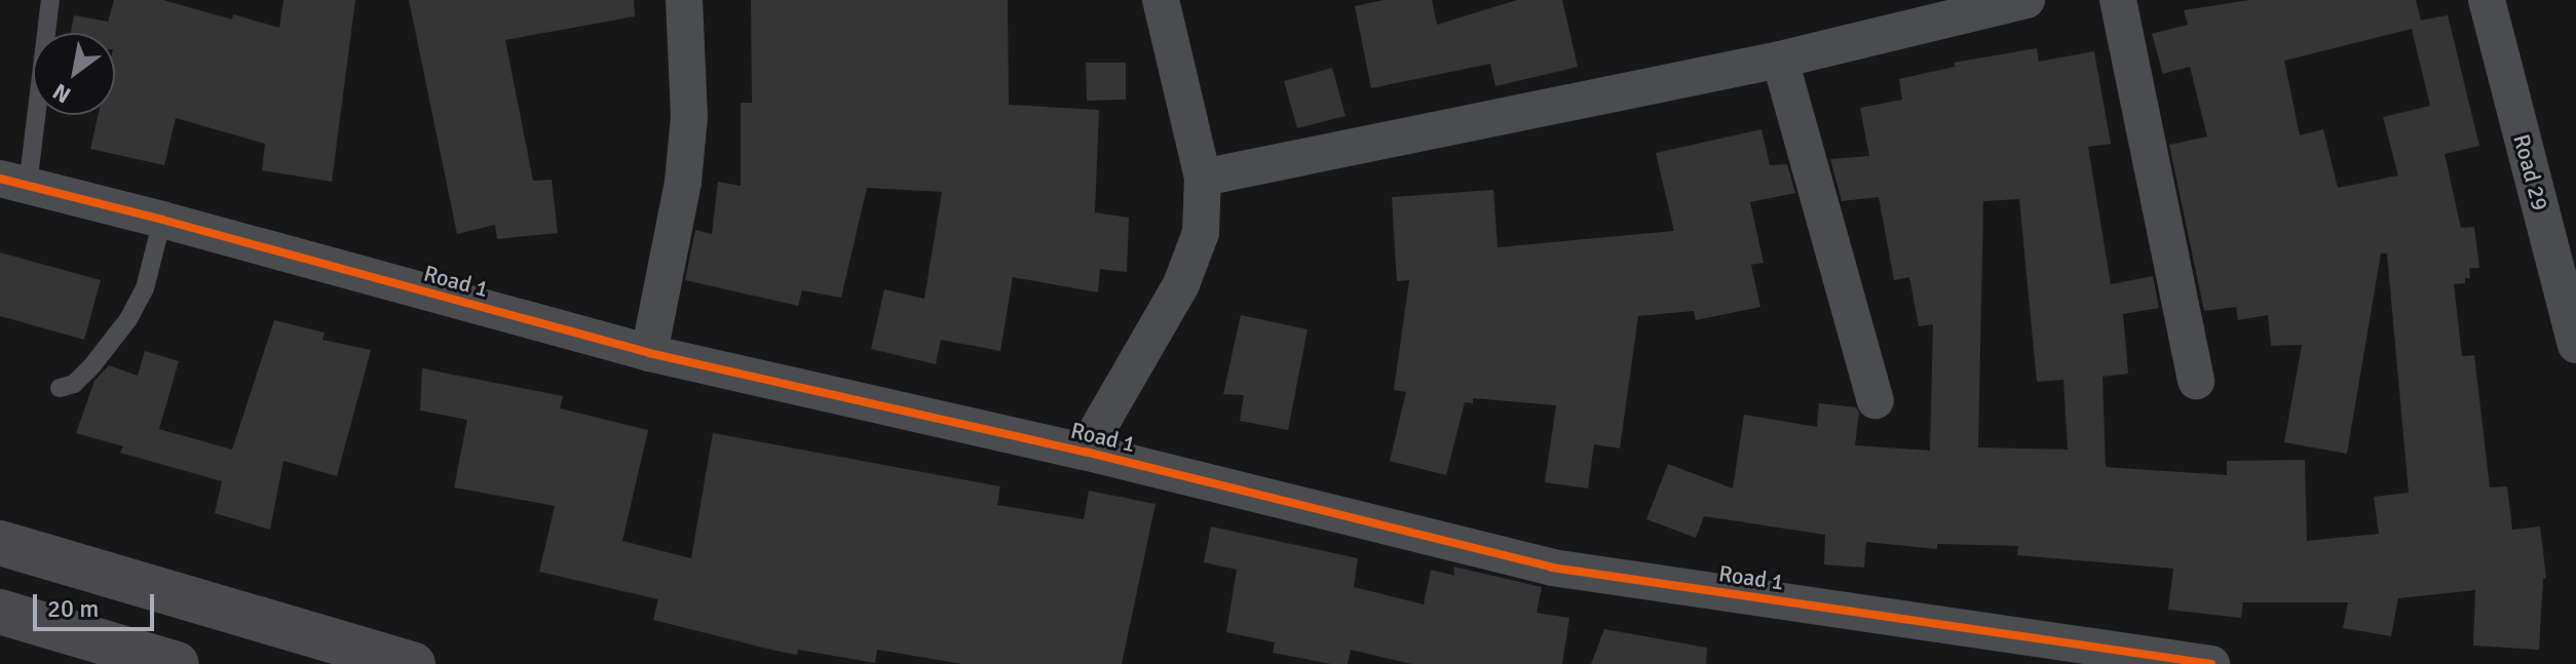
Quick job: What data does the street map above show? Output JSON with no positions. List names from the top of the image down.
{
  "streets": {
    "street": ["Road 29", "Road 1"]
  },
  "scale_bar": "20 m",
  "north": "bottom left"
}
